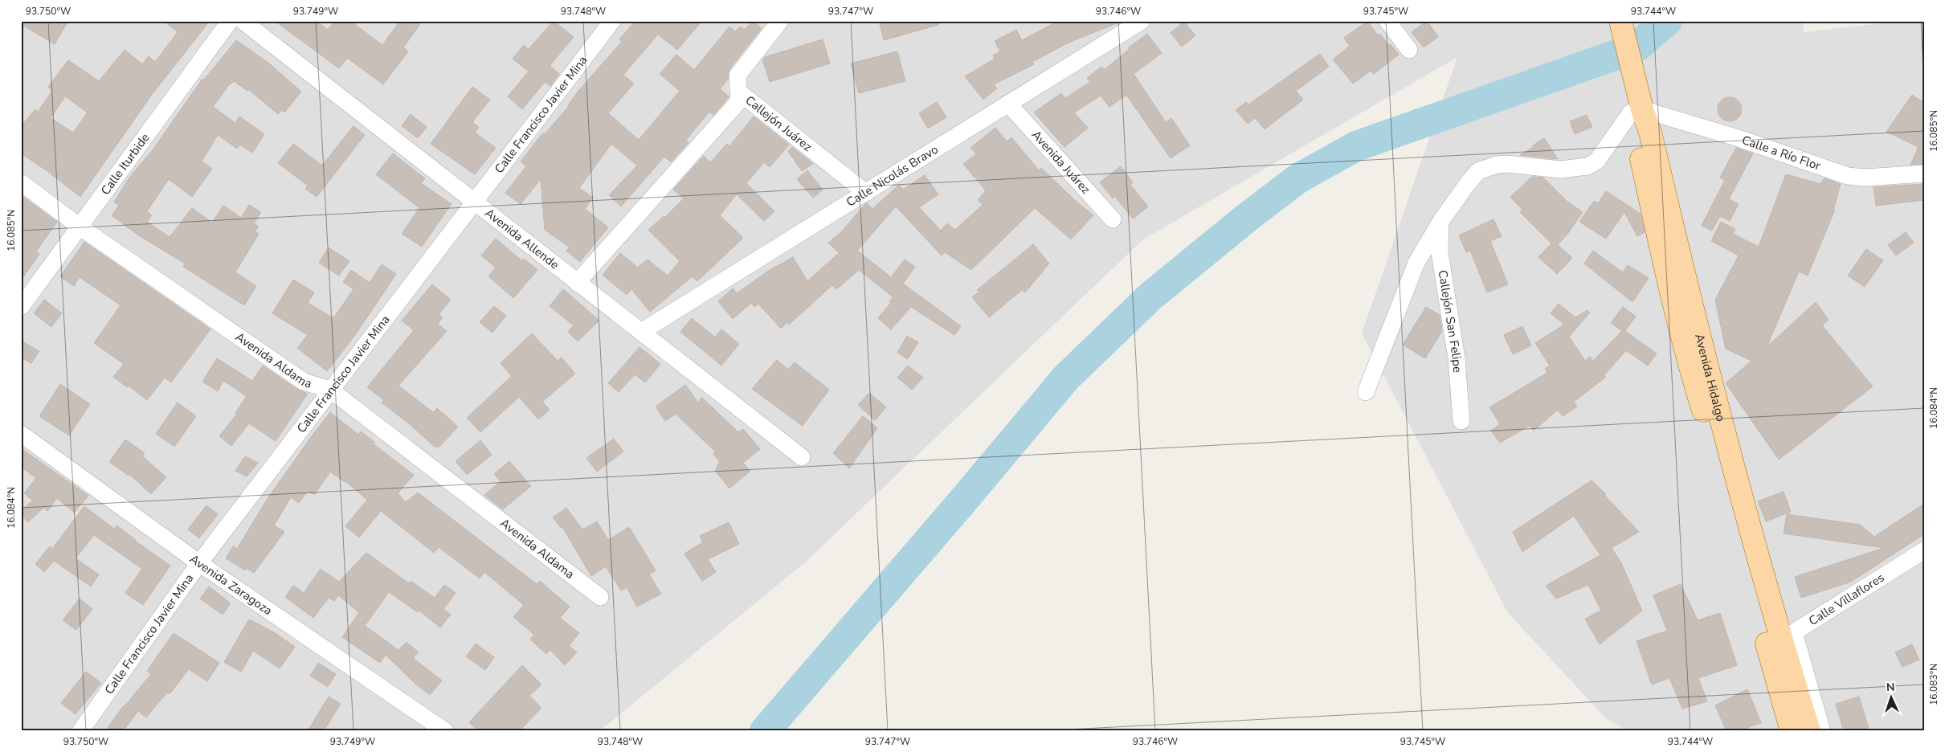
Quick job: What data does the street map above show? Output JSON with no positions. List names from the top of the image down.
{
  "streets": {
    "main road": ["Avenida Hidalgo"],
    "street": [
      "Calle Francisco Javier Mina",
      "Callejón Juárez",
      "Calle a Río Flor",
      "Avenida Juárez",
      "Calle Iturbide",
      "Calle Nicolás Bravo",
      "Avenida Allende",
      "Callejón San Felipe",
      "Avenida Aldama",
      "Avenida Zaragoza",
      "Calle Villaflores"
    ]
  },
  "crossings": [
    ["Calle Francisco Javier Mina", "Avenida Allende"],
    ["Calle Francisco Javier Mina", "Avenida Aldama"],
    ["Calle Francisco Javier Mina", "Avenida Zaragoza"],
    ["Callejón Juárez", "Calle Nicolás Bravo"],
    ["Calle a Río Flor", "Avenida Hidalgo"],
    ["Avenida Juárez", "Calle Nicolás Bravo"],
    ["Calle Iturbide", "Avenida Aldama"],
    ["Calle Nicolás Bravo", "Avenida Allende"],
    ["Avenida Hidalgo", "Calle Villaflores"]
  ],
  "north": "top",
  "coordinates": [
    "93.750°W",
    "93.749°W",
    "93.748°W",
    "93.747°W",
    "93.746°W",
    "93.745°W",
    "93.744°W",
    "16.085°N",
    "16.084°N",
    "16.083°N"
  ]
}
